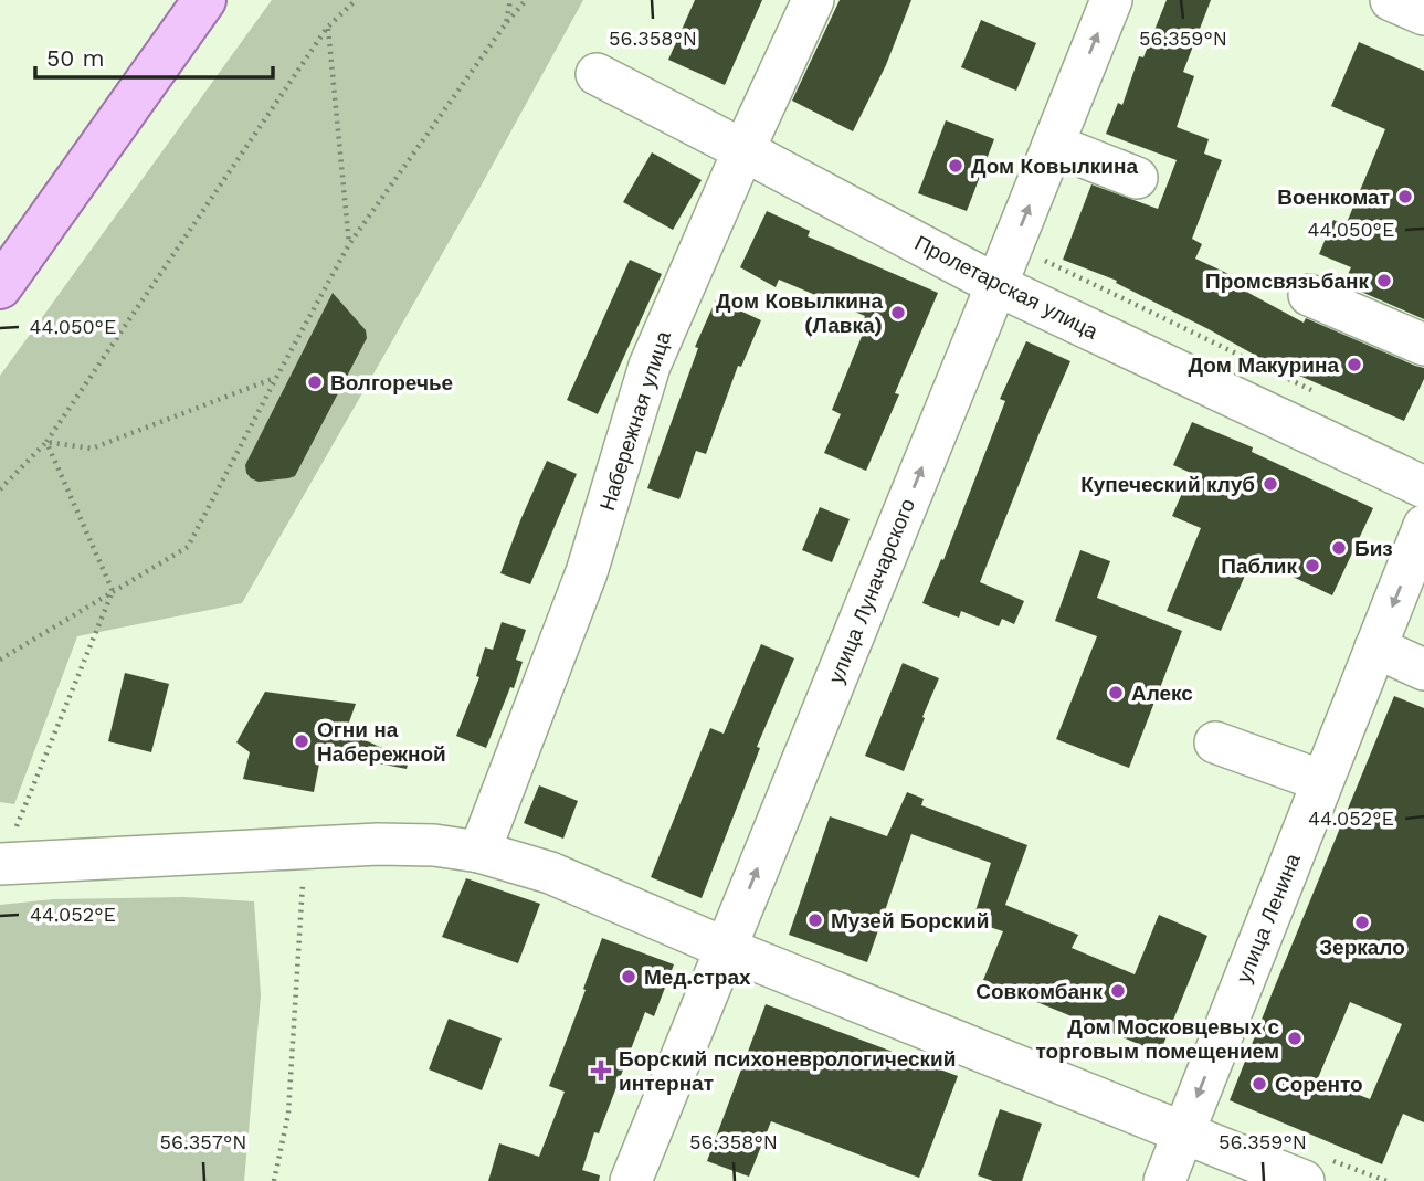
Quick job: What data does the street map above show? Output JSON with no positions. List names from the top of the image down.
{
  "streets": {
    "street": [
      "Пролетарская улица",
      "Набережная улица",
      "улица Луначарского",
      "улица Ленина"
    ]
  },
  "crossings": [
    ["Пролетарская улица", "Набережная улица"],
    ["Пролетарская улица", "улица Луначарского"]
  ],
  "one_way": ["улица Луначарского", "улица Ленина"],
  "places": {
    "other": [
      "Дом Ковылкина",
      "Военкомат",
      "Промсвязьбанк",
      "Дом Ковылкина (Лавка)",
      "Дом Макурина",
      "Волгоречье",
      "Купеческий клуб",
      "Биз",
      "Паблик",
      "Алекс",
      "Огни на Набережной",
      "Музей Борский",
      "Зеркало",
      "Мед.страх",
      "Совкомбанк",
      "Дом Московцевых с торговым помещением",
      "Соренто"
    ],
    "health": ["Борский психоневрологический интернат"]
  },
  "scale_bar": "50 m",
  "coordinates": [
    "56.358°N",
    "56.359°N",
    "44.050°E",
    "44.052°E",
    "56.357°N"
  ]
}
